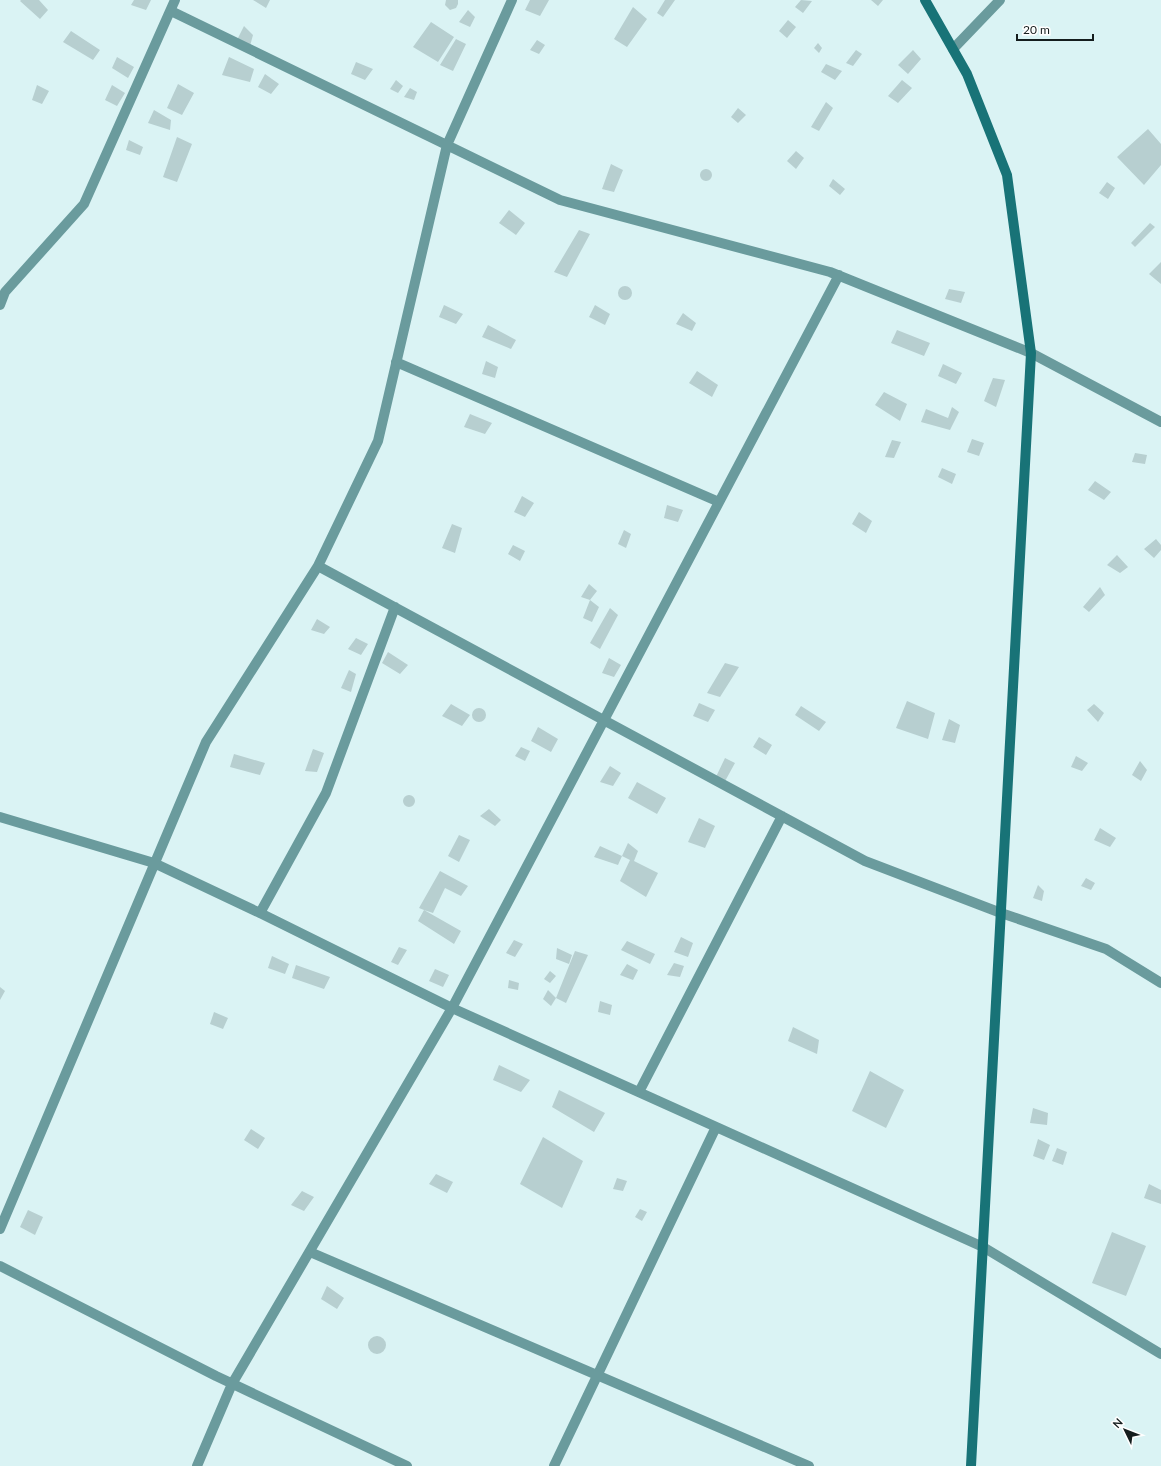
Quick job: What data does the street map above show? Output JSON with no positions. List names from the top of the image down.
{
  "scale_bar": "20 m",
  "north": "top left"
}
